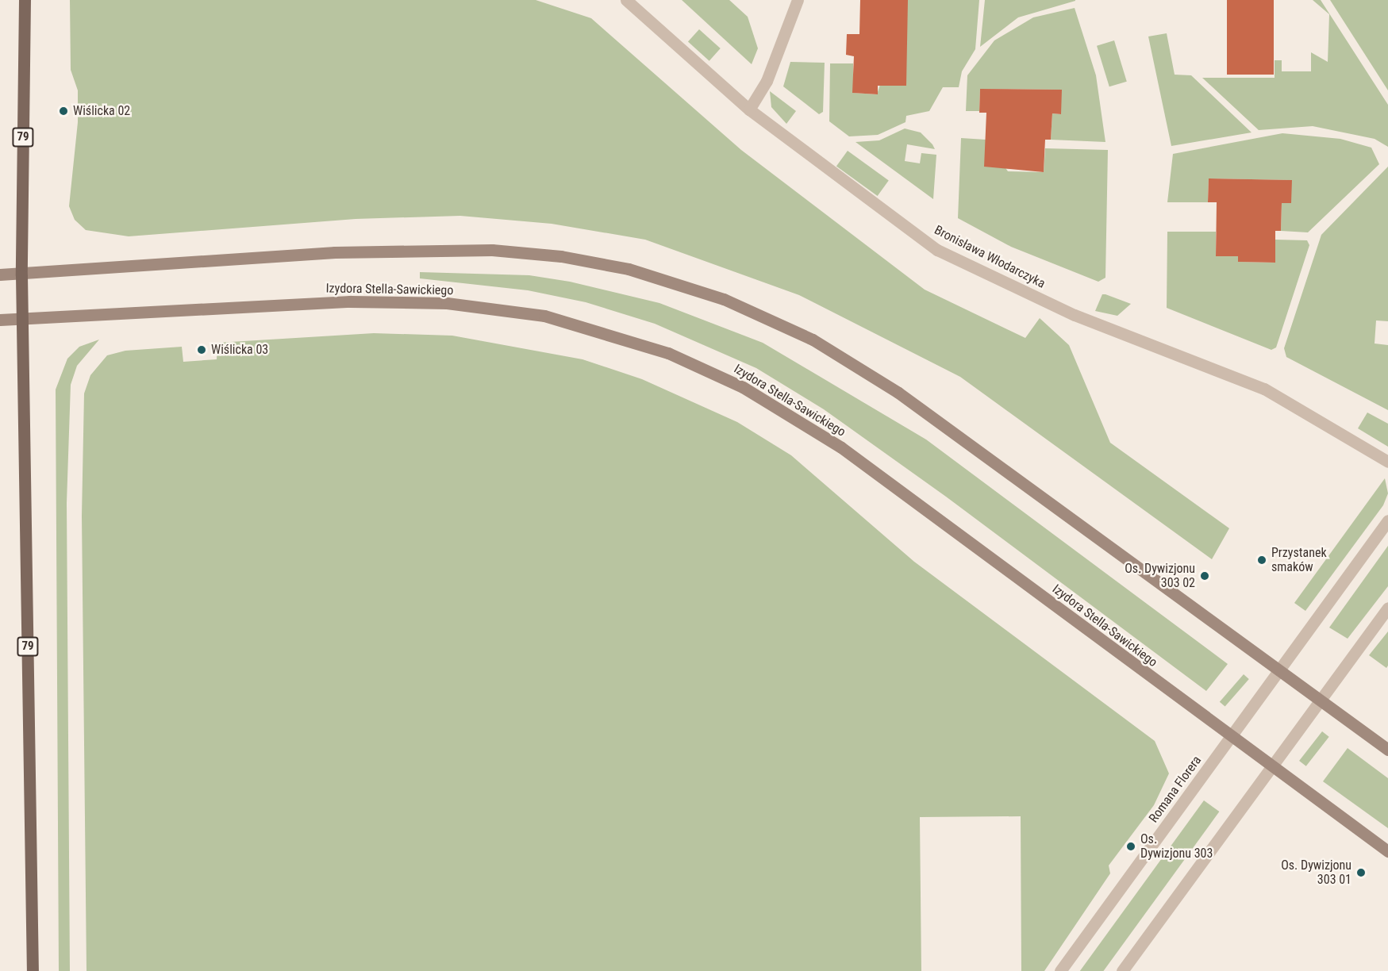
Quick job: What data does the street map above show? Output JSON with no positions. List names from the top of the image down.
{
  "streets": {
    "main road": ["79", "Izydora Stella-Sawickiego"],
    "street": ["Bronisława Włodarczyka", "Romana Florera"]
  },
  "crossings": [
    ["79", "Izydora Stella-Sawickiego"],
    ["Izydora Stella-Sawickiego", "Romana Florera"]
  ],
  "places": [
    "Wiślicka 02",
    "Wiślicka 03",
    "Przystanek smaków",
    "Os. Dywizjonu 303 02",
    "Os. Dywizjonu 303",
    "Os. Dywizjonu 303 01"
  ]
}
